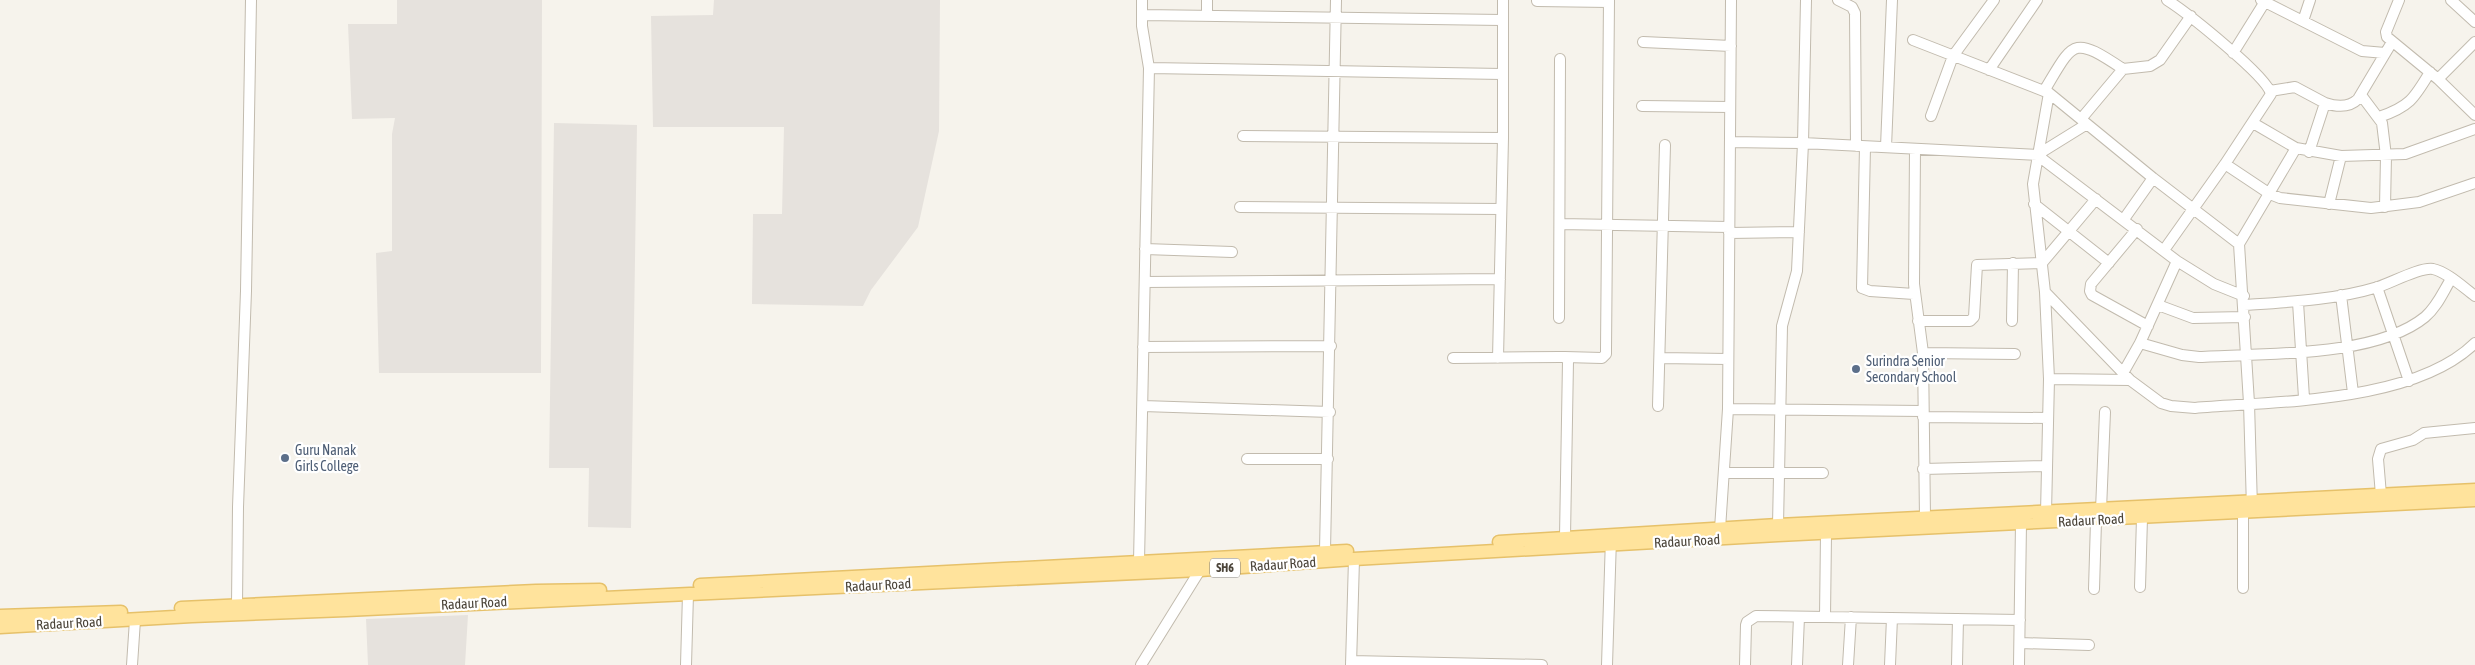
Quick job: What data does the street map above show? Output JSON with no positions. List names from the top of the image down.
{
  "streets": {
    "main road": ["Radaur Road", "SH6"]
  },
  "places": ["Surindra Senior Secondary School", "Guru Nanak Girls College"]
}
